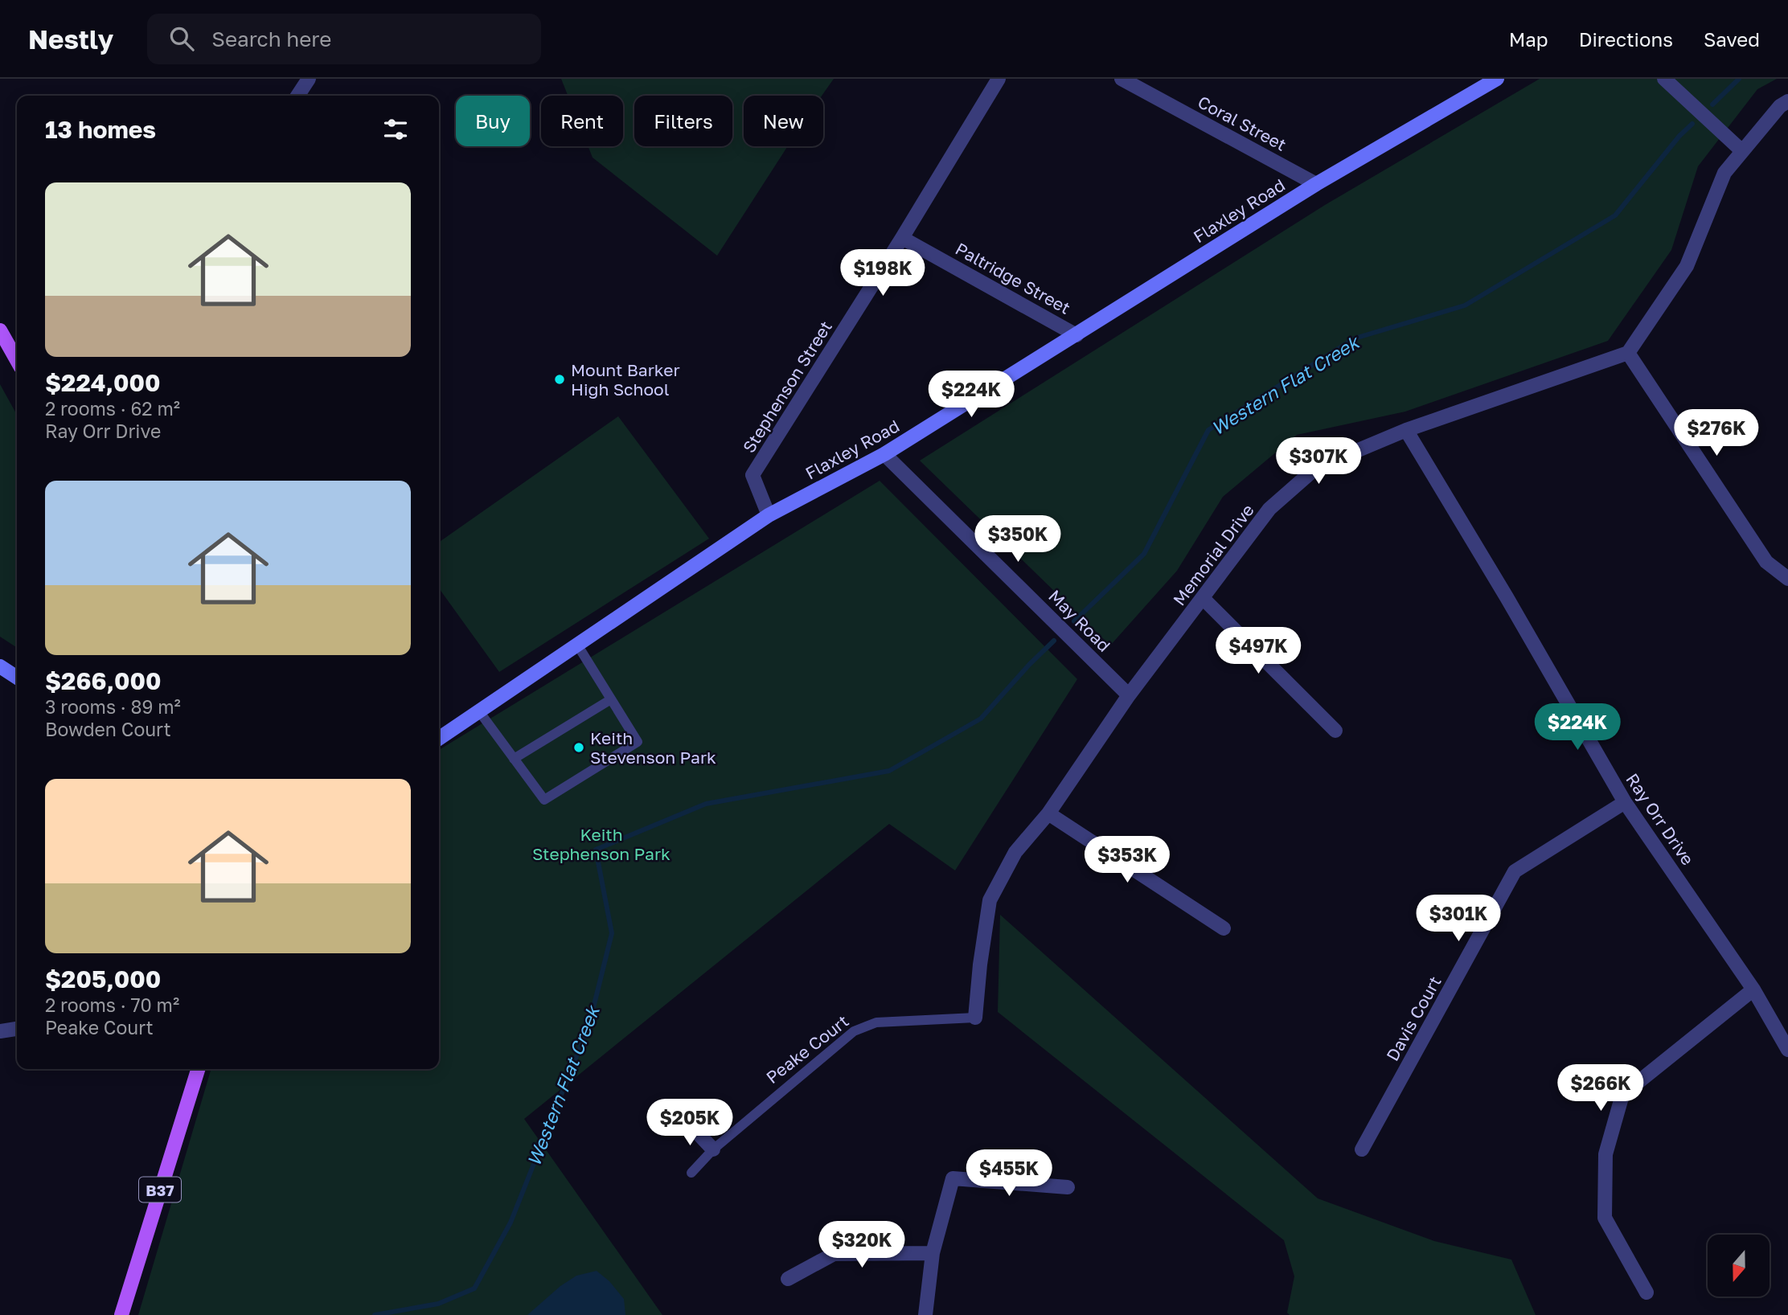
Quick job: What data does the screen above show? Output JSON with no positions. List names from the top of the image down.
{
  "streets": {
    "main road": ["Flaxley Road", "B37"],
    "street": [
      "Coral Street",
      "Paltridge Street",
      "Stephenson Street",
      "Memorial Drive",
      "May Road",
      "Ray Orr Drive",
      "Davis Court"
    ],
    "lane": ["Peake Court"]
  },
  "crossings": [
    ["Coral Street", "Flaxley Road"],
    ["Flaxley Road", "Paltridge Street"],
    ["Flaxley Road", "Stephenson Street"],
    ["Flaxley Road", "May Road"],
    ["Paltridge Street", "Stephenson Street"],
    ["Memorial Drive", "May Road"],
    ["Memorial Drive", "Ray Orr Drive"],
    ["Memorial Drive", "Peake Court"],
    ["Ray Orr Drive", "Davis Court"]
  ],
  "water": ["Western Flat Creek"],
  "parks": ["Keith Stephenson Park"],
  "places": ["Mount Barker High School", "Keith Stevenson Park"],
  "north": "bottom",
  "page": {
    "header": "Nestly",
    "search": "Search here",
    "nav": ["Map", "Directions", "Saved"],
    "chip": [
      "Buy",
      "Rent",
      "Filters",
      "New"
    ],
    "heading": "13 homes",
    "list": [
      {
        "name": "$224,000",
        "note": "2 rooms · 62 m² · Ray Orr Drive"
      },
      {
        "name": "$266,000",
        "note": "3 rooms · 89 m² · Bowden Court"
      },
      {
        "name": "$205,000",
        "note": "2 rooms · 70 m² · Peake Court"
      }
    ],
    "price": [
      "$198K",
      "$224K",
      "$276K",
      "$307K",
      "$350K",
      "$497K",
      "$224K",
      "$353K",
      "$301K",
      "$266K",
      "$205K",
      "$455K",
      "$320K"
    ]
  }
}
